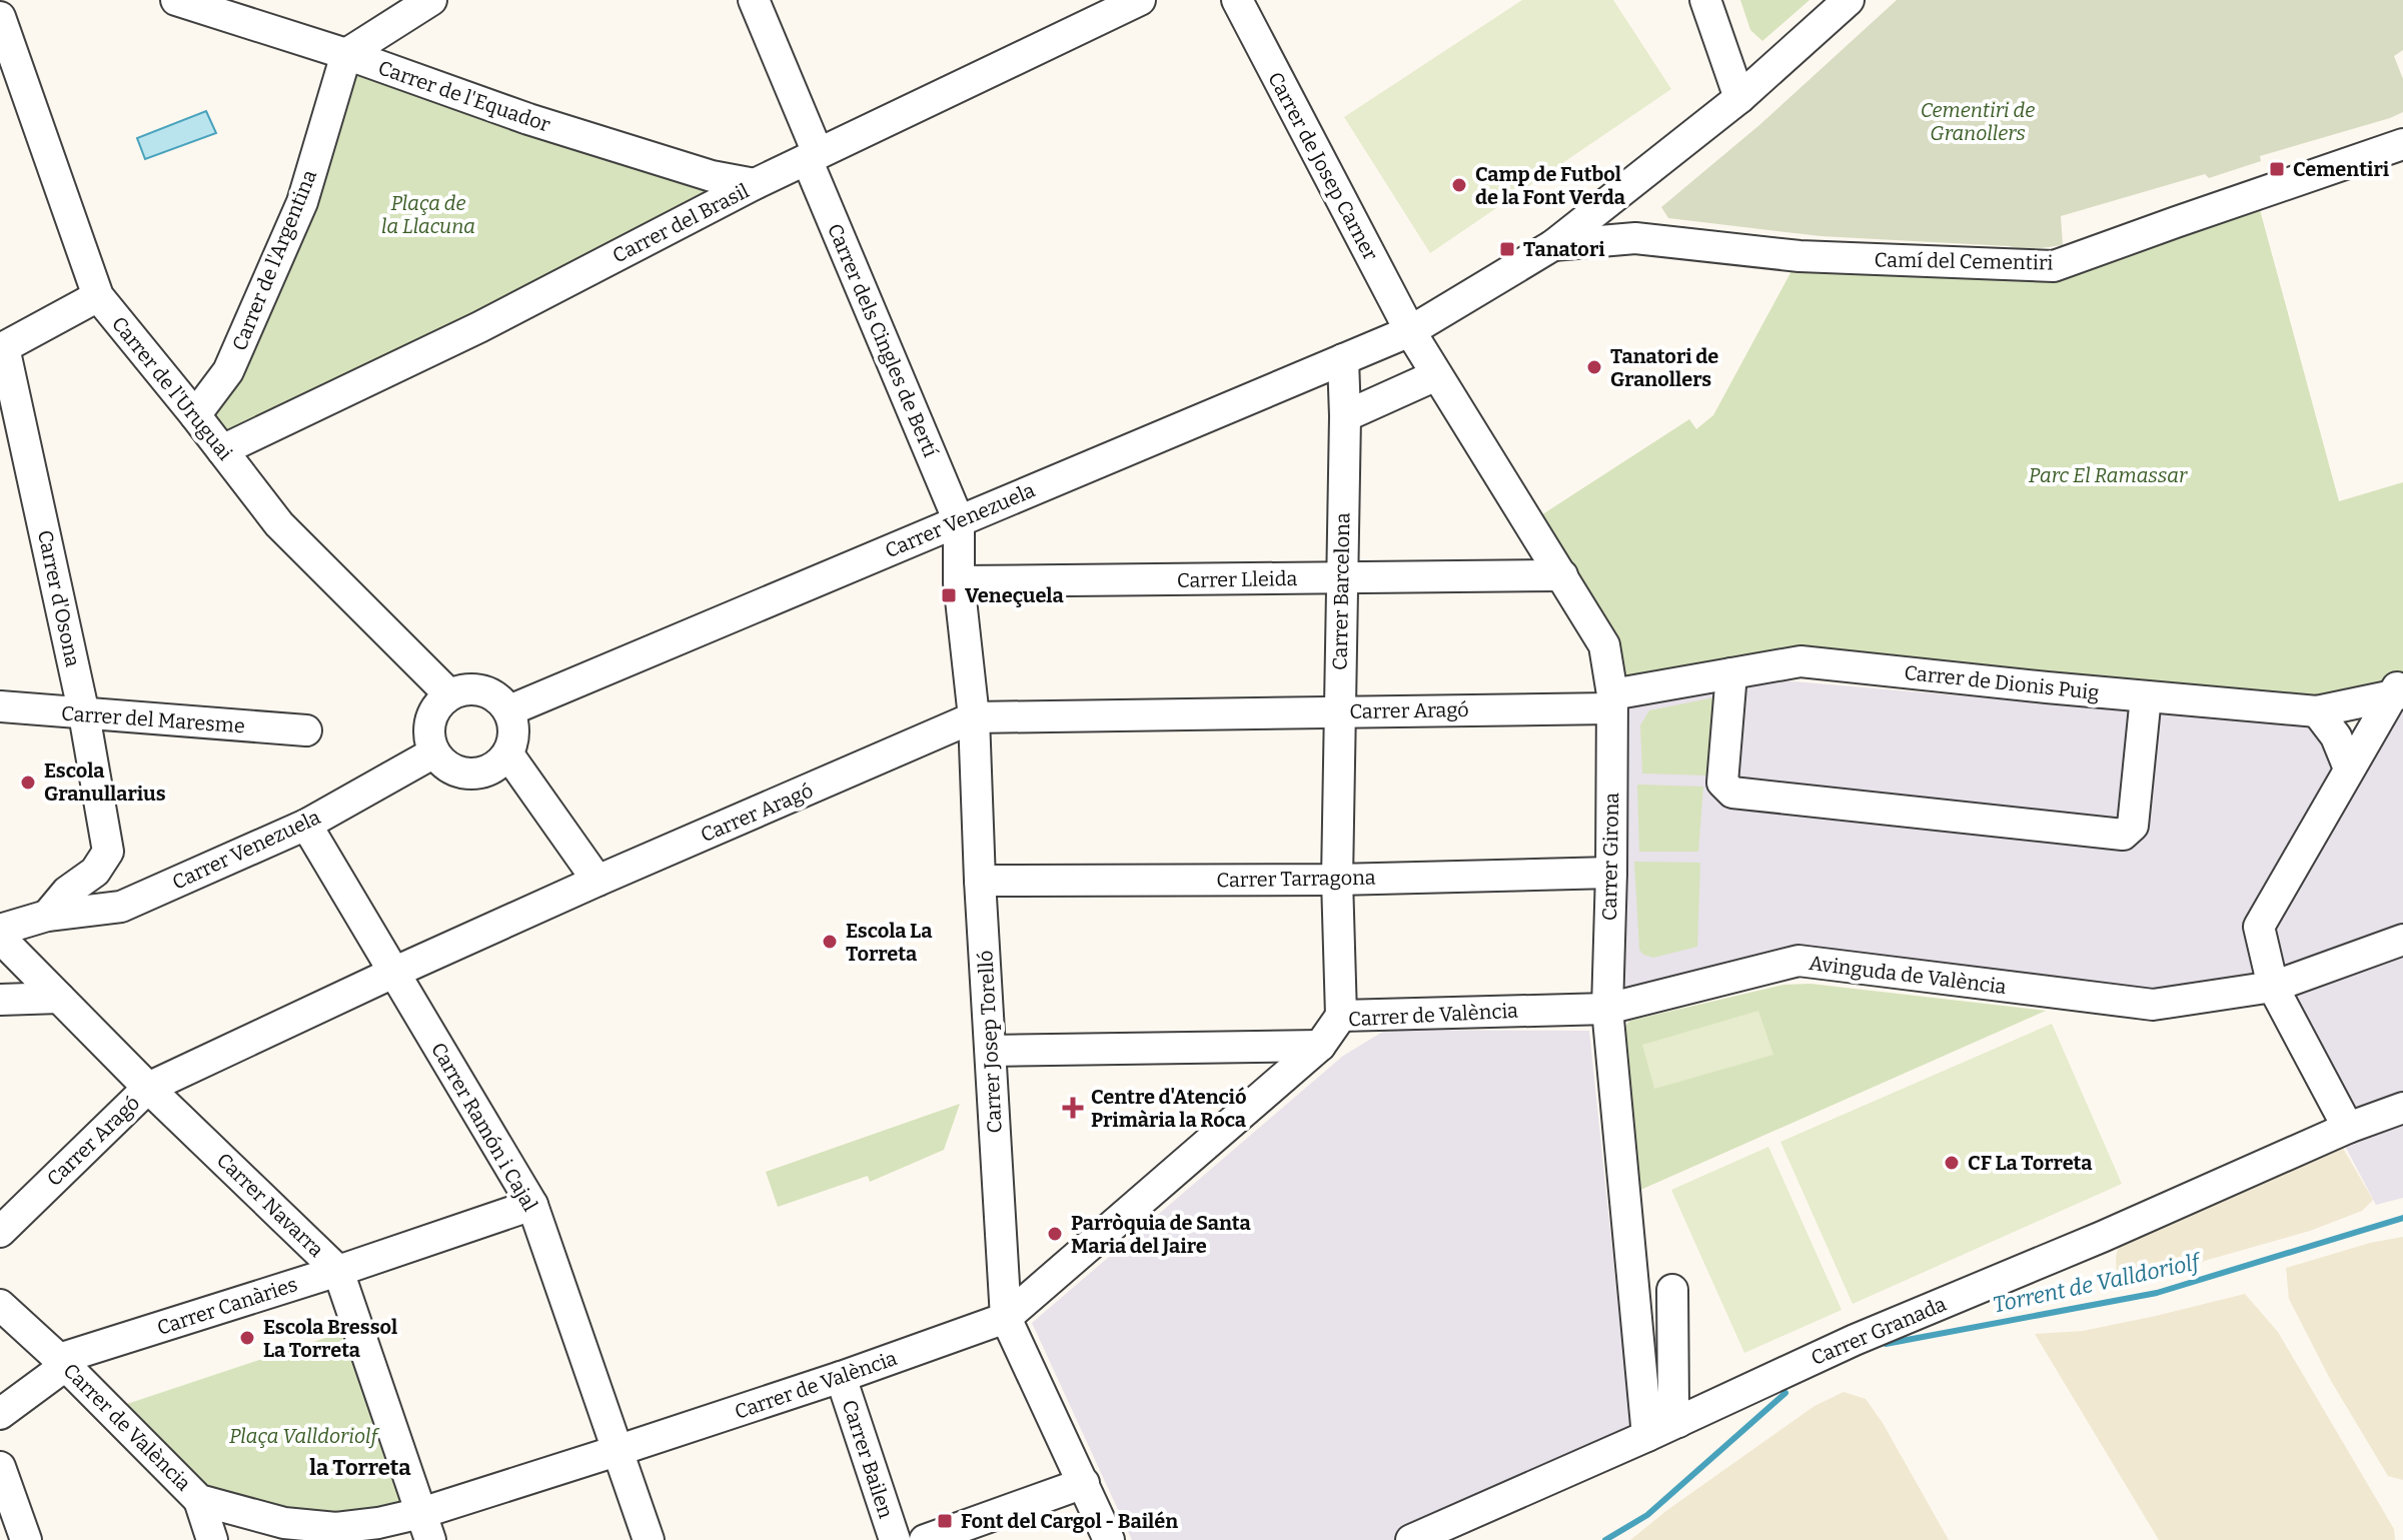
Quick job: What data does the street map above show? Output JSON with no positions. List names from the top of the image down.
{
  "streets": {
    "street": [
      "Carrer de l'Equador",
      "Carrer de Josep Carner",
      "Carrer del Brasil",
      "Carrer de l'Argentina",
      "Camí del Cementiri",
      "Carrer dels Cingles de Bertí",
      "Carrer de l'Uruguai",
      "Carrer Venezuela",
      "Carrer Lleida",
      "Carrer Barcelona",
      "Carrer d'Osona",
      "Carrer de Dionis Puig",
      "Carrer Aragó",
      "Carrer del Maresme",
      "Carrer Girona",
      "Carrer Tarragona",
      "Avinguda de València",
      "Carrer de València",
      "Carrer Josep Torelló",
      "Carrer Ramón i Cajal",
      "Carrer Navarra",
      "Carrer Canàries",
      "Carrer Granada",
      "Carrer Bailen"
    ]
  },
  "crossings": [
    ["Carrer de l'Equador", "Carrer del Brasil"],
    ["Carrer de l'Equador", "Carrer de l'Argentina"],
    ["Carrer de Josep Carner", "Carrer Venezuela"],
    ["Carrer de Josep Carner", "Carrer Girona"],
    ["Carrer del Brasil", "Carrer dels Cingles de Bertí"],
    ["Carrer del Brasil", "Carrer de l'Uruguai"],
    ["Carrer de l'Argentina", "Carrer de l'Uruguai"],
    ["Camí del Cementiri", "Carrer Venezuela"],
    ["Carrer dels Cingles de Bertí", "Carrer Venezuela"],
    ["Carrer dels Cingles de Bertí", "Carrer Josep Torelló"],
    ["Carrer de l'Uruguai", "Carrer Venezuela"],
    ["Carrer de l'Uruguai", "Carrer d'Osona"],
    ["Carrer Venezuela", "Carrer Barcelona"],
    ["Carrer Venezuela", "Carrer Girona"],
    ["Carrer Venezuela", "Carrer Josep Torelló"],
    ["Carrer Venezuela", "Carrer Ramón i Cajal"],
    ["Carrer Lleida", "Carrer Barcelona"],
    ["Carrer Lleida", "Carrer Girona"],
    ["Carrer Lleida", "Carrer Josep Torelló"],
    ["Carrer Barcelona", "Carrer Aragó"],
    ["Carrer Barcelona", "Carrer Tarragona"],
    ["Carrer Barcelona", "Carrer de València"],
    ["Carrer d'Osona", "Carrer del Maresme"],
    ["Carrer de Dionis Puig", "Carrer Aragó"],
    ["Carrer de Dionis Puig", "Carrer Girona"],
    ["Carrer Aragó", "Carrer Girona"],
    ["Carrer Aragó", "Carrer Josep Torelló"],
    ["Carrer Aragó", "Carrer Ramón i Cajal"],
    ["Carrer Aragó", "Carrer Navarra"],
    ["Carrer Girona", "Carrer Tarragona"],
    ["Carrer Girona", "Avinguda de València"],
    ["Carrer Girona", "Carrer de València"],
    ["Carrer Girona", "Carrer Granada"],
    ["Carrer Tarragona", "Carrer Josep Torelló"],
    ["Avinguda de València", "Carrer de València"],
    ["Carrer de València", "Carrer Josep Torelló"],
    ["Carrer de València", "Carrer Ramón i Cajal"],
    ["Carrer de València", "Carrer Navarra"],
    ["Carrer de València", "Carrer Canàries"],
    ["Carrer de València", "Carrer Bailen"],
    ["Carrer Ramón i Cajal", "Carrer Canàries"],
    ["Carrer Navarra", "Carrer Canàries"]
  ],
  "districts": ["la Torreta"],
  "water": ["Torrent de Valldoriolf"],
  "parks": [
    "Cementiri de Granollers",
    "Plaça de la Llacuna",
    "Parc El Ramassar",
    "Plaça Valldoriolf"
  ],
  "places": {
    "transit": [
      "Cementiri",
      "Tanatori",
      "Veneçuela",
      "Font del Cargol - Bailén"
    ],
    "other": [
      "Camp de Futbol de la Font Verda",
      "Tanatori de Granollers",
      "Escola Granullarius",
      "Escola La Torreta",
      "CF La Torreta",
      "Parròquia de Santa Maria del Jaire",
      "Escola Bressol La Torreta"
    ],
    "health": ["Centre d'Atenció Primària la Roca"]
  }
}
